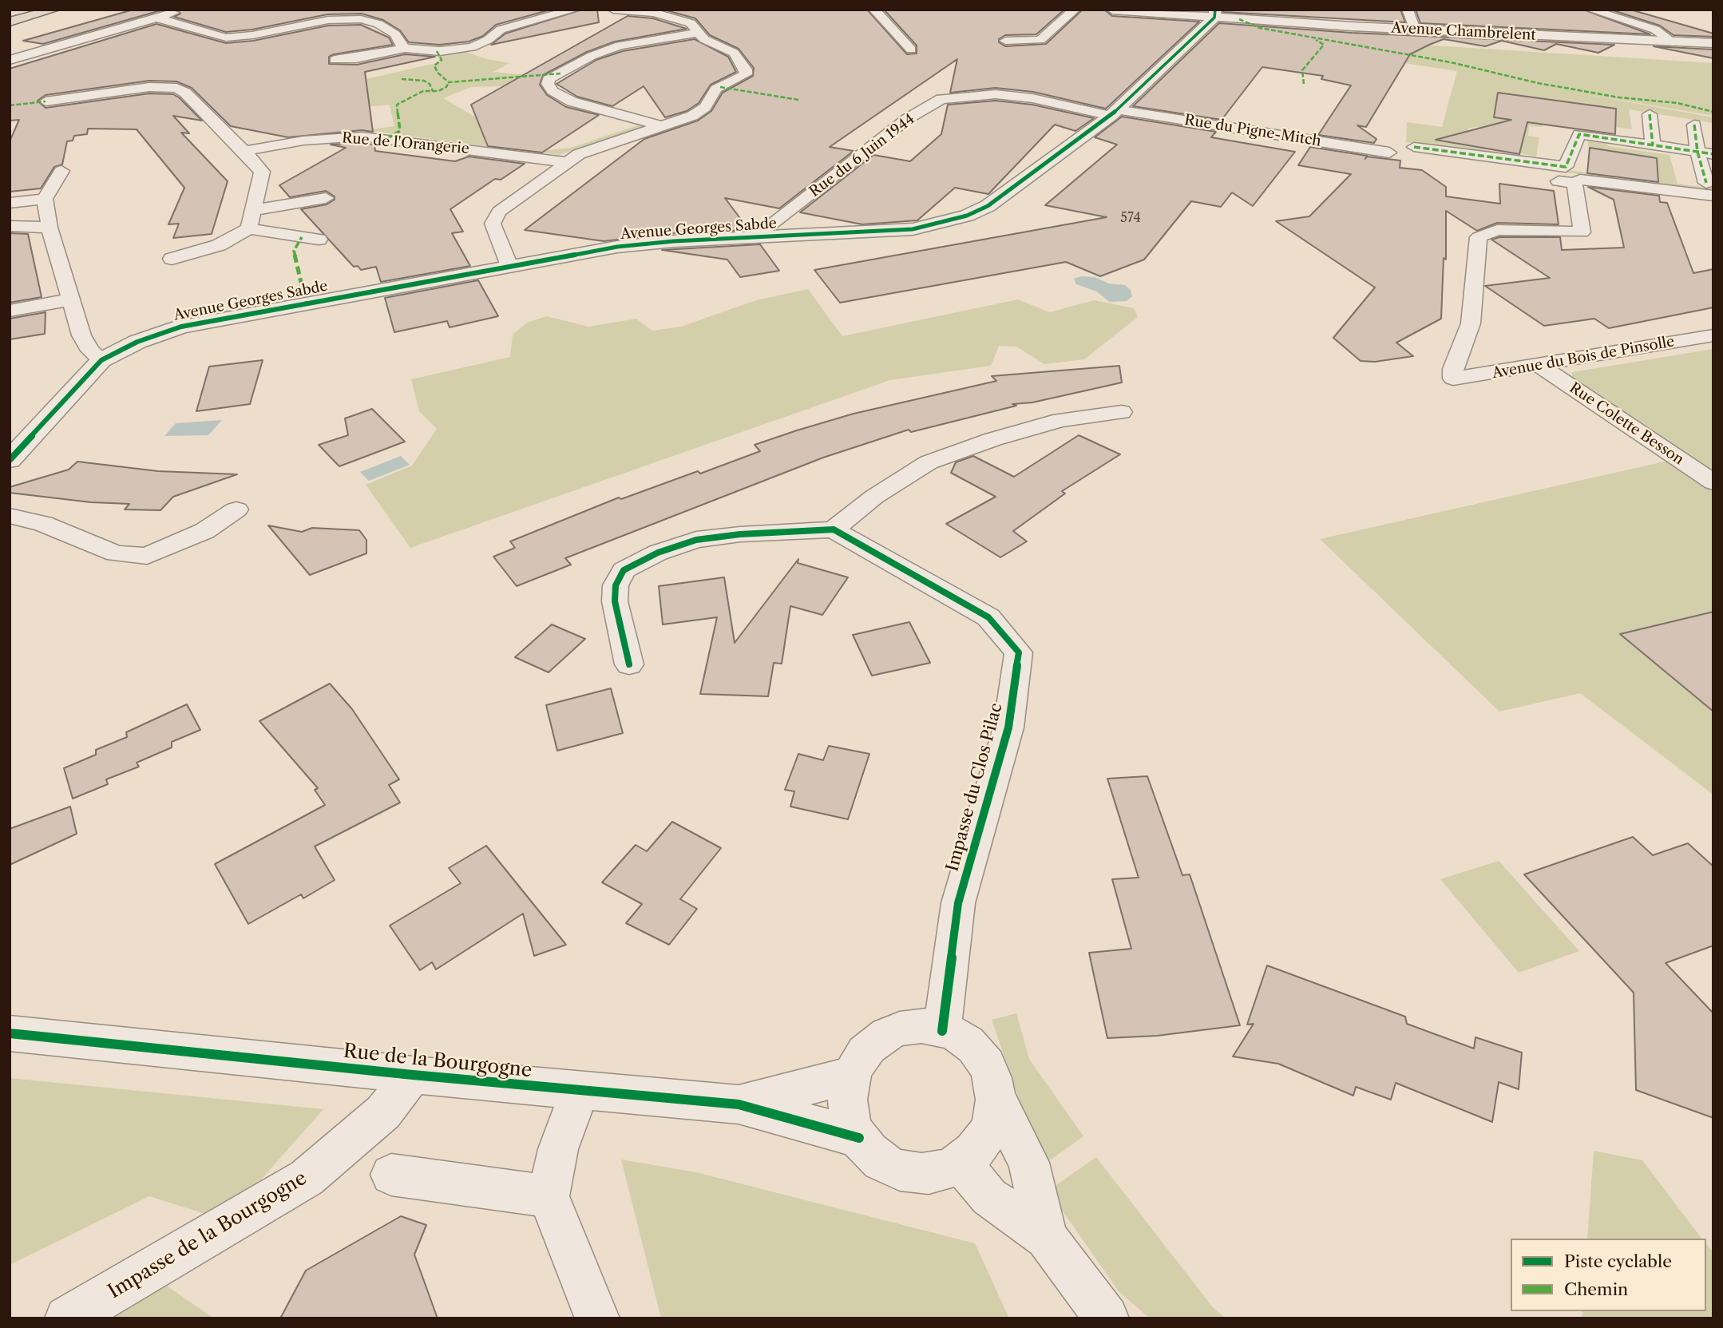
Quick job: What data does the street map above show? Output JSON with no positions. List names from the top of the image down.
{
  "streets": {
    "street": [
      "Avenue Chambrelent",
      "Rue du Pigne-Mitch",
      "Rue de l'Orangerie",
      "Rue du 6 Juin 1944",
      "Avenue Georges Sabde",
      "Avenue du Bois de Pinsolle",
      "Rue Colette Besson",
      "Impasse du Clos Pilac",
      "Rue de la Bourgogne",
      "Impasse de la Bourgogne"
    ]
  },
  "crossings": [
    ["Avenue Chambrelent", "Avenue Georges Sabde"],
    ["Rue du Pigne-Mitch", "Rue du 6 Juin 1944"],
    ["Rue du Pigne-Mitch", "Avenue Georges Sabde"],
    ["Rue du 6 Juin 1944", "Avenue Georges Sabde"],
    ["Avenue du Bois de Pinsolle", "Rue Colette Besson"],
    ["Impasse du Clos Pilac", "Rue de la Bourgogne"],
    ["Rue de la Bourgogne", "Impasse de la Bourgogne"]
  ],
  "house_numbers": ["574"],
  "legend": ["Piste cyclable", "Chemin"]
}
